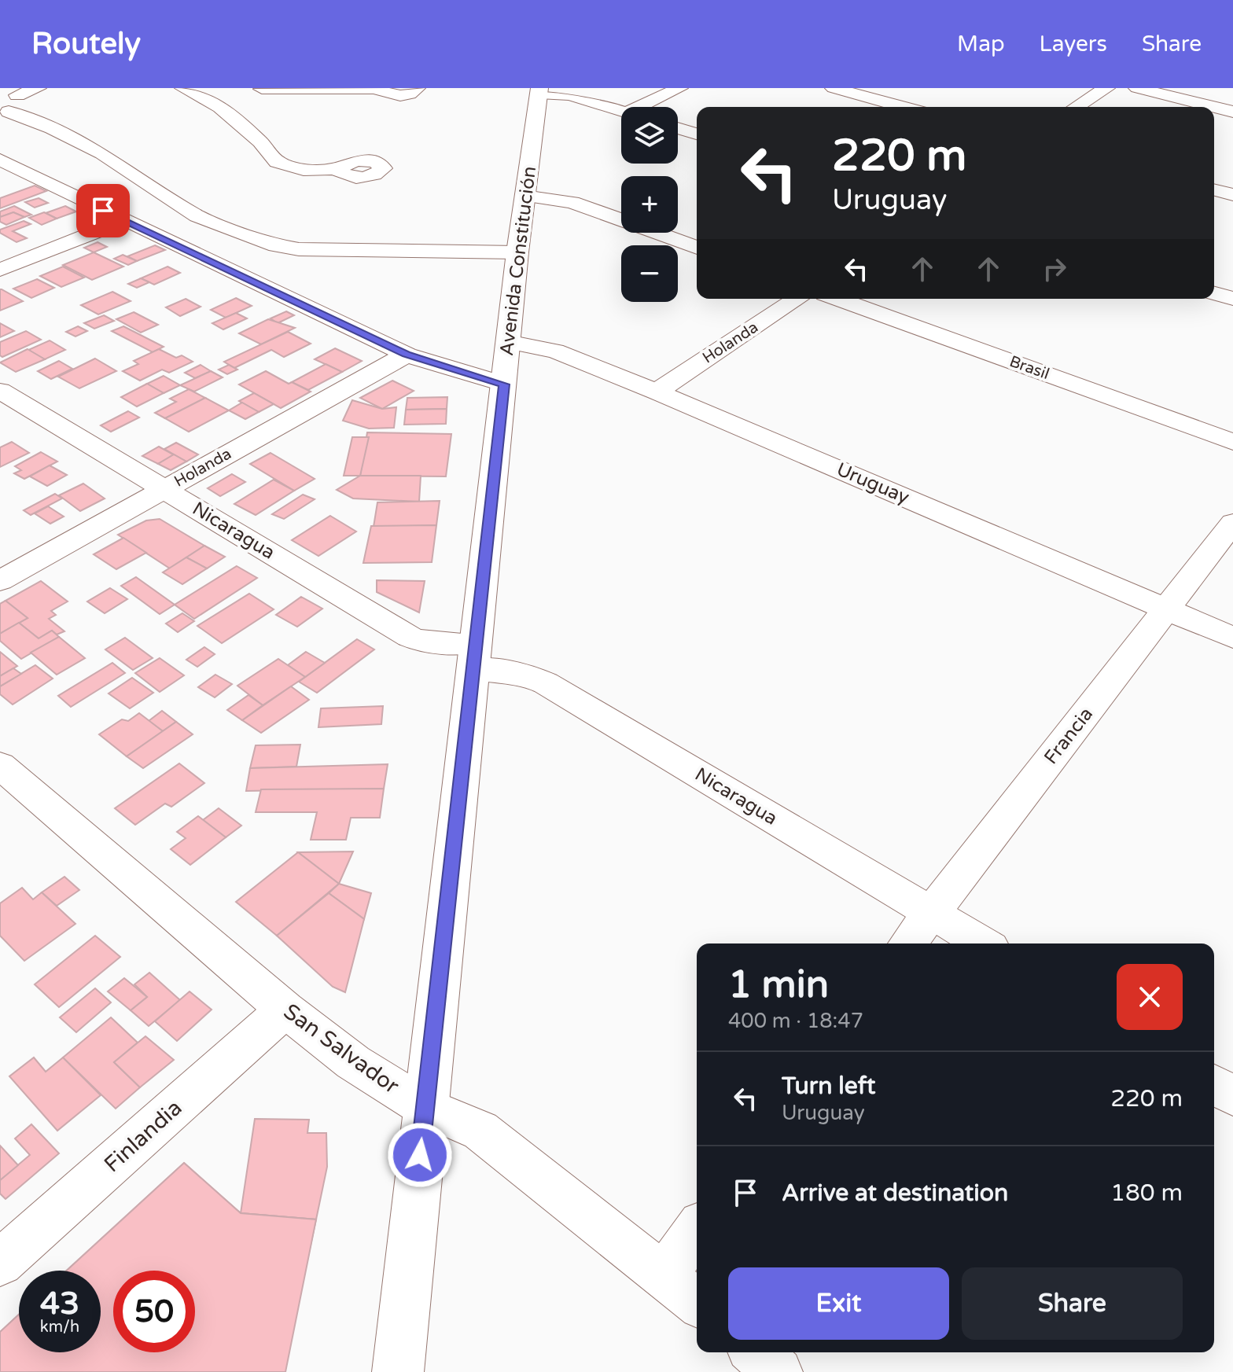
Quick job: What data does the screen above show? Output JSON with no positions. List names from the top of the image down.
{
  "streets": {
    "main road": ["Avenida Constitución"],
    "street": [
      "Holanda",
      "Brasil",
      "Uruguay",
      "Nicaragua",
      "Francia",
      "San Salvador",
      "Finlandia"
    ]
  },
  "crossings": [
    ["Avenida Constitución", "Uruguay"],
    ["Avenida Constitución", "Nicaragua"],
    ["Avenida Constitución", "San Salvador"],
    ["Holanda", "Uruguay"],
    ["Holanda", "Nicaragua"],
    ["Uruguay", "Francia"],
    ["Nicaragua", "Francia"],
    ["San Salvador", "Finlandia"]
  ],
  "page": {
    "header": "Routely",
    "nav": ["Map", "Layers", "Share"],
    "map_buttons": ["+", "−"],
    "turn": ["220 m", "Uruguay"],
    "heading": ["1 min", "400 m · 18:47"],
    "list": [
      {
        "name": "Turn left",
        "note": "Uruguay",
        "value": "220 m"
      },
      {
        "name": "Arrive at destination",
        "value": "180 m"
      }
    ],
    "buttons": ["Exit", "Share"],
    "speed": "43 km/h",
    "limit": "50"
  }
}
